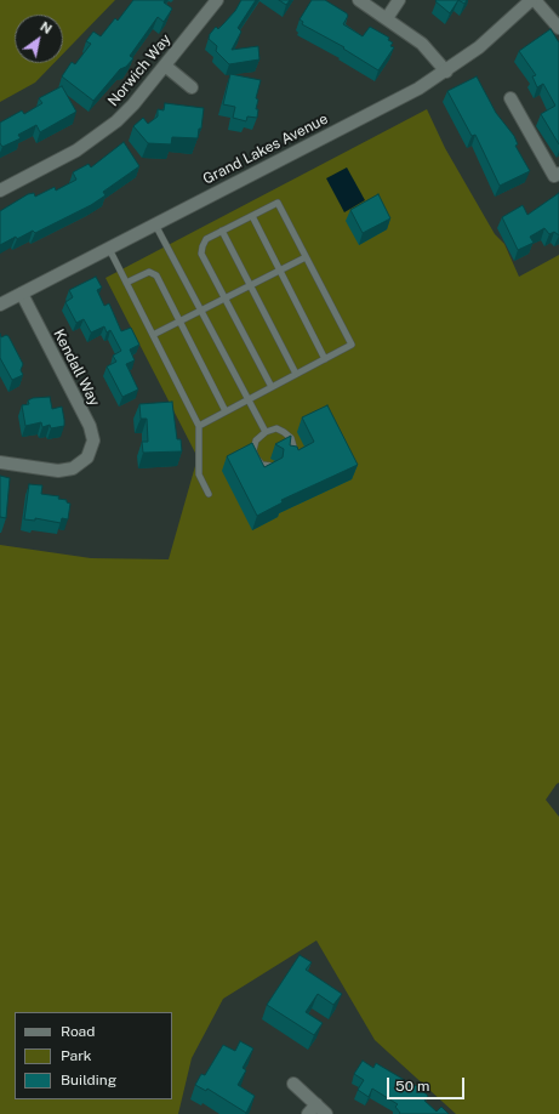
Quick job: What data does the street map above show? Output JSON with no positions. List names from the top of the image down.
{
  "streets": {
    "street": ["Norwich Way", "Grand Lakes Avenue", "Kendall Way"]
  },
  "crossings": [
    ["Grand Lakes Avenue", "Kendall Way"]
  ],
  "legend": ["Road", "Park", "Building"],
  "scale_bar": "50 m",
  "north": "top right"
}
